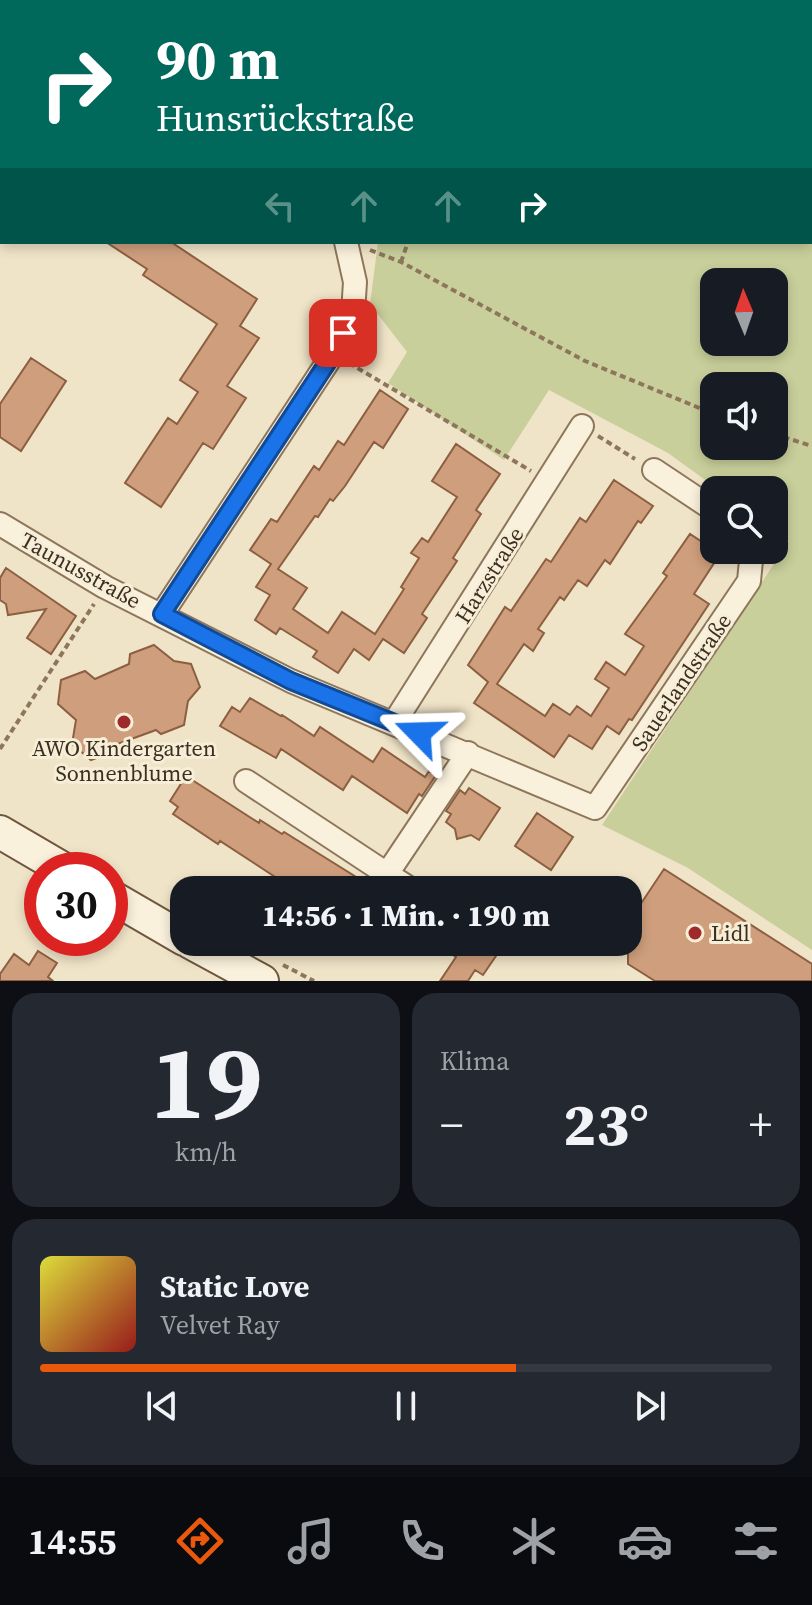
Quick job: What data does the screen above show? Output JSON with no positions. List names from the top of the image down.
{
  "streets": {
    "street": ["Taunusstraße", "Harzstraße", "Sauerlandstraße"]
  },
  "crossings": [
    ["Taunusstraße", "Harzstraße"],
    ["Taunusstraße", "Sauerlandstraße"]
  ],
  "places": ["AWO Kindergarten Sonnenblume", "Lidl"],
  "north": "top",
  "page": {
    "turn": ["90 m", "Hunsrückstraße"],
    "limit": "30",
    "trip": "14:56 · 1 Min. · 190 m",
    "tile": [
      ["19", "km/h"],
      "Klima"
    ],
    "heat": ["−", "23°", "+"],
    "song": ["Static Love", "Velvet Ray"],
    "tabs": "14:55"
  }
}
